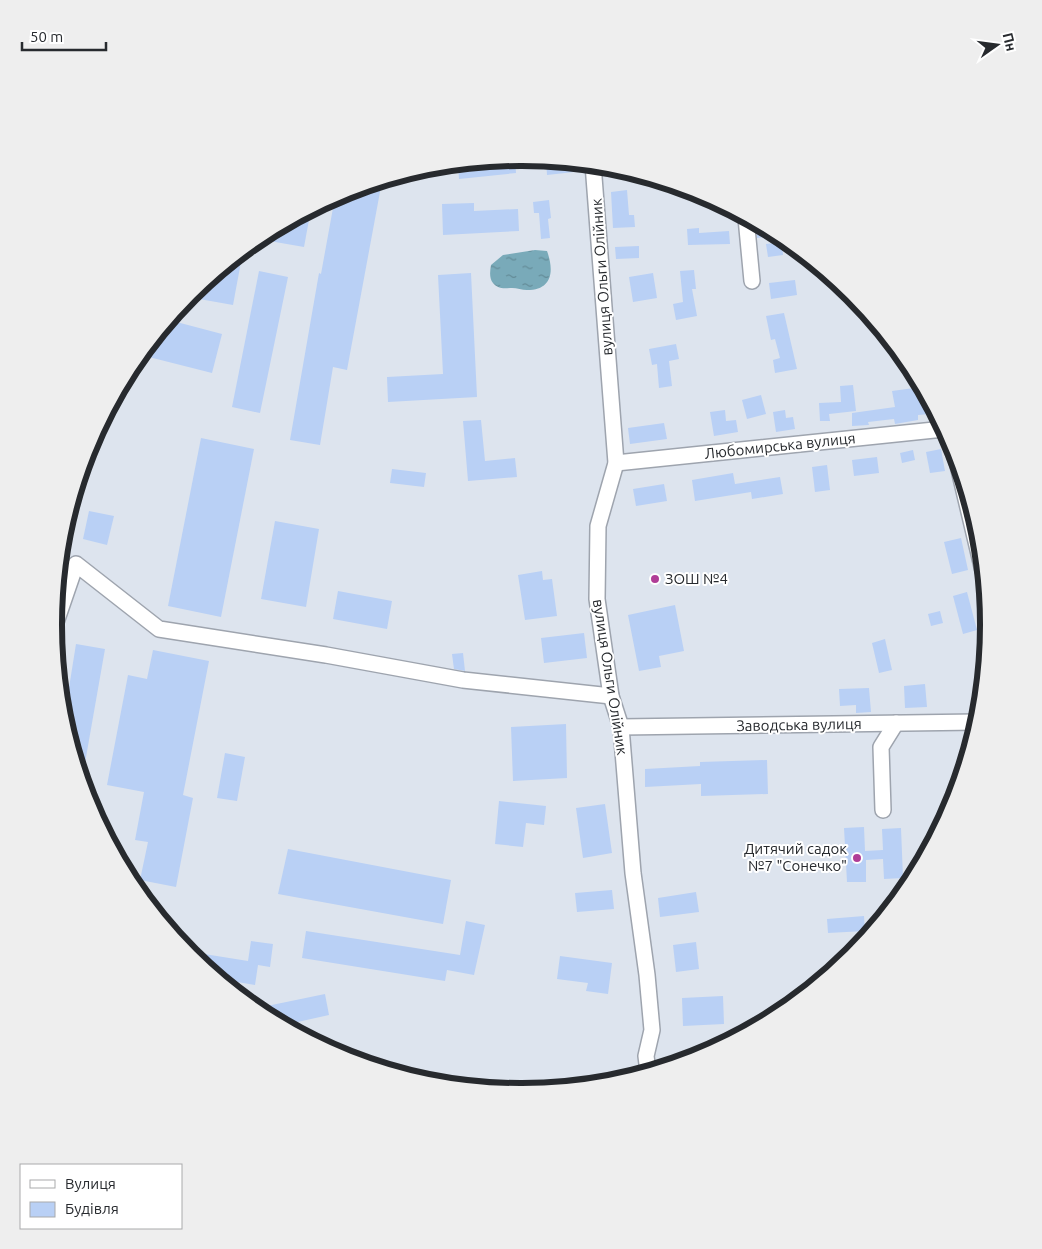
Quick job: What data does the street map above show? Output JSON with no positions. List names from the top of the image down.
{
  "streets": {
    "street": ["вулиця Ольги Олійник", "Любомирська вулиця", "Заводська вулиця"]
  },
  "crossings": [
    ["вулиця Ольги Олійник", "Любомирська вулиця"],
    ["вулиця Ольги Олійник", "Заводська вулиця"]
  ],
  "places": ["ЗОШ №4", "Дитячий садок №7 \"Сонечко\""],
  "legend": ["Вулиця", "Будівля"],
  "scale_bar": "50 m",
  "north": "right"
}
